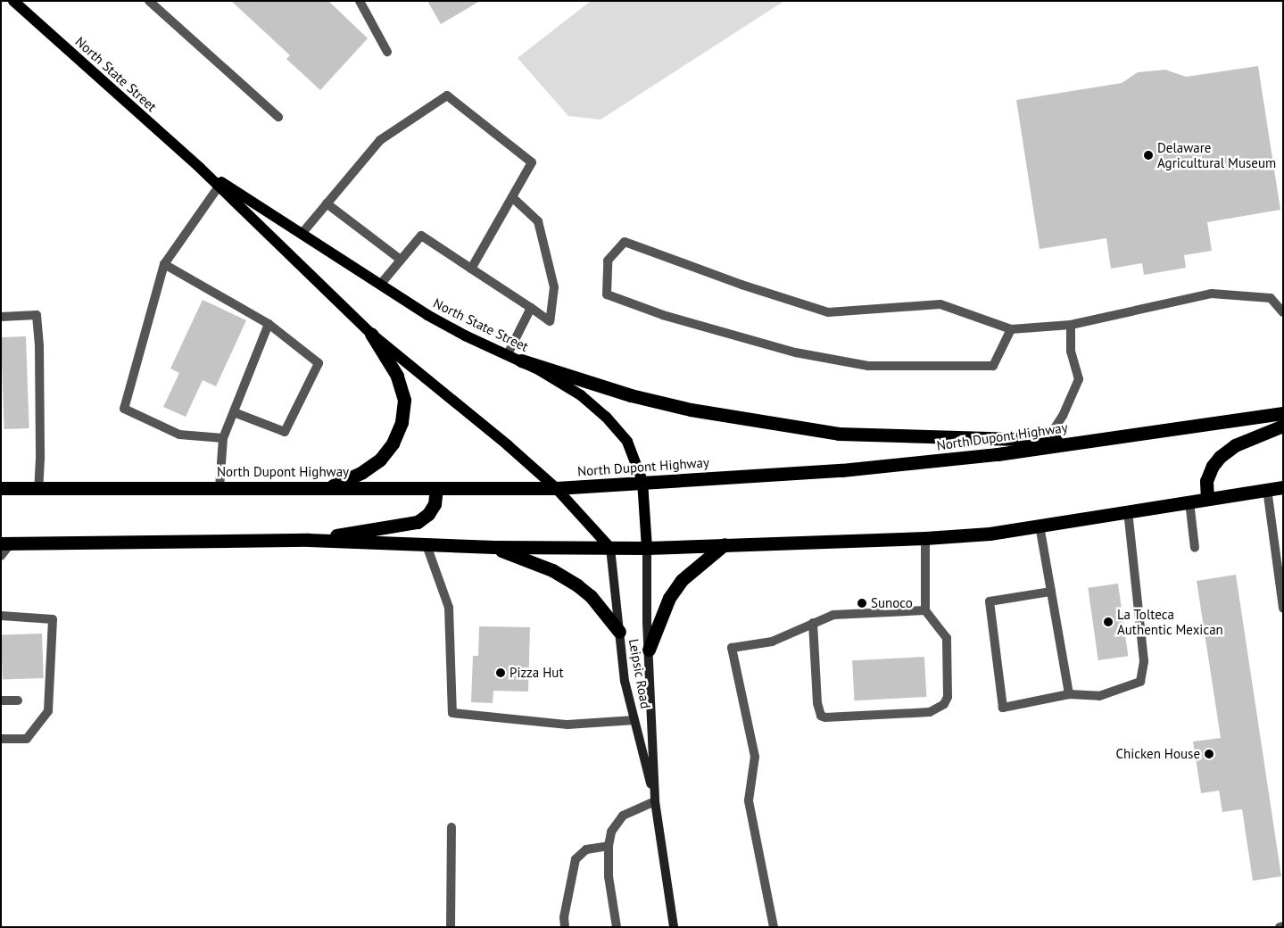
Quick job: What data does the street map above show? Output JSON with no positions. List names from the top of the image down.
{
  "streets": {
    "highway": ["North Dupont Highway"],
    "main road": ["North State Street"],
    "street": ["Leipsic Road"]
  },
  "crossings": [
    ["North State Street", "North Dupont Highway"],
    ["North State Street", "Leipsic Road"]
  ],
  "places": [
    "Delaware Agricultural Museum",
    "Sunoco",
    "La Tolteca Authentic Mexican",
    "Pizza Hut",
    "Chicken House"
  ]
}
